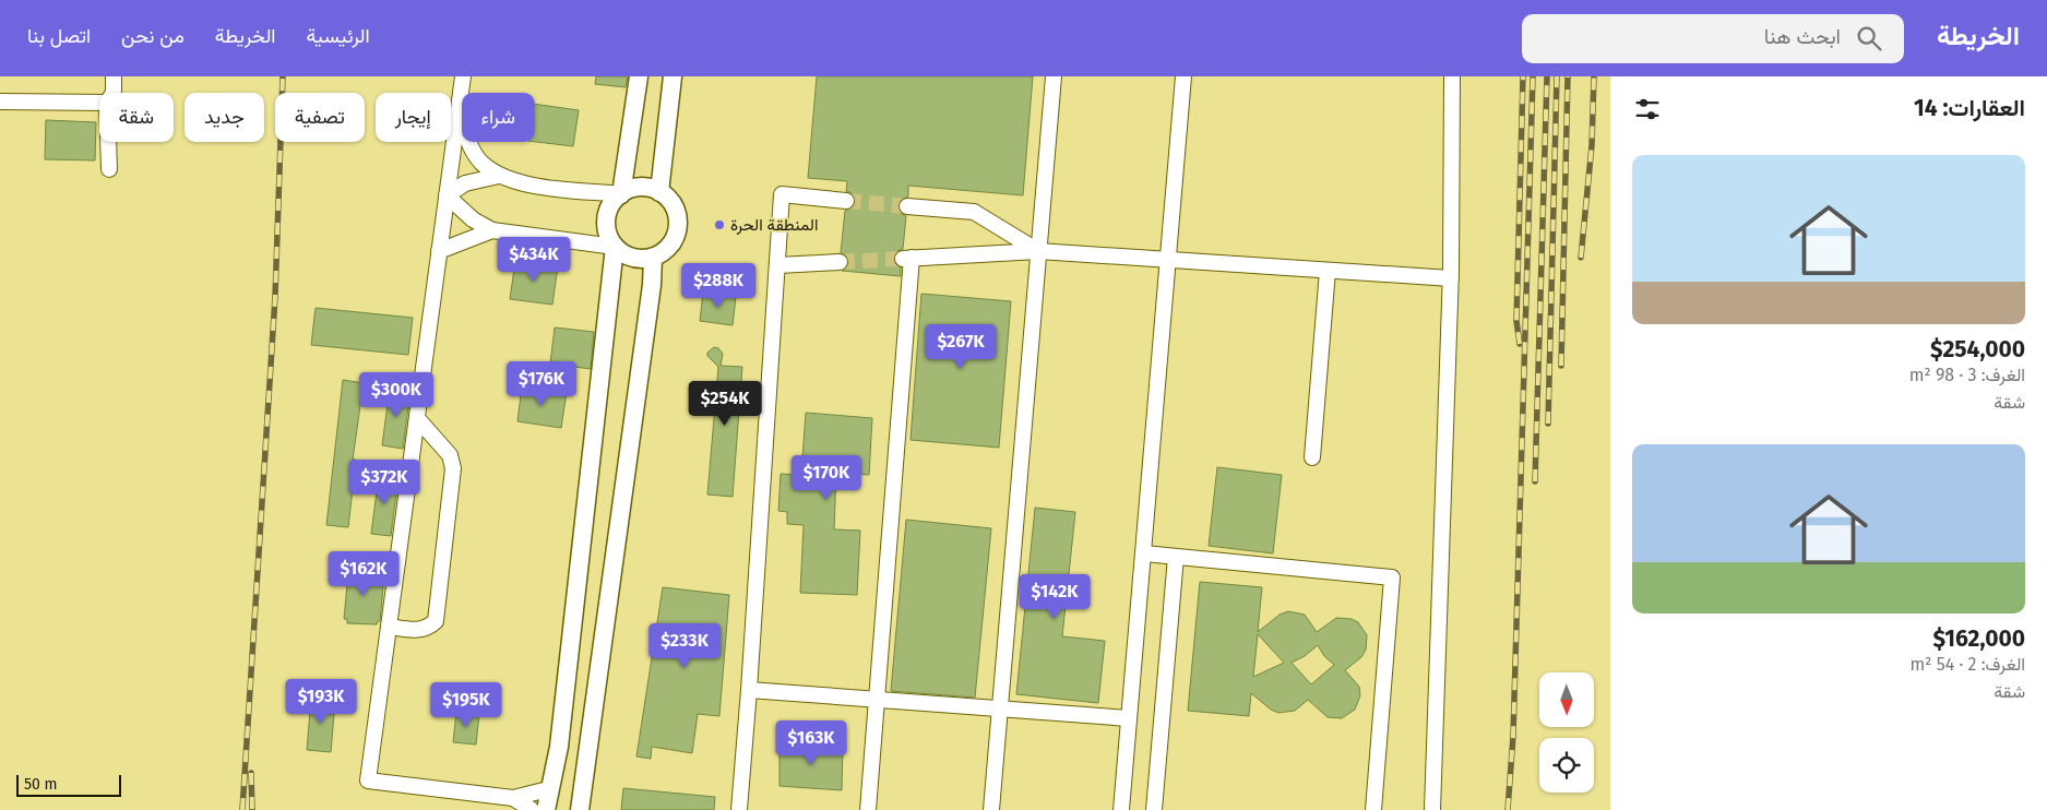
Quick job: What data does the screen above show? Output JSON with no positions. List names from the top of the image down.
{
  "places": ["المنطقة الحرة"],
  "scale_bar": "50 m",
  "north": "bottom",
  "page": {
    "header": "الخريطة",
    "search": "ابحث هنا",
    "nav": [
      "الرئيسية",
      "الخريطة",
      "من نحن",
      "اتصل بنا"
    ],
    "heading": "العقارات: 14",
    "chip": [
      "شراء",
      "إيجار",
      "تصفية",
      "جديد",
      "شقة"
    ],
    "list": [
      {
        "name": "$254,000",
        "note": "الغرف: 3 · 98 m² · شقة"
      },
      {
        "name": "$162,000",
        "note": "الغرف: 2 · 54 m² · شقة"
      }
    ],
    "price": [
      "$434K",
      "$288K",
      "$267K",
      "$176K",
      "$300K",
      "$254K",
      "$170K",
      "$372K",
      "$162K",
      "$142K",
      "$233K",
      "$193K",
      "$195K",
      "$163K"
    ],
    "scale": "50 m"
  }
}
